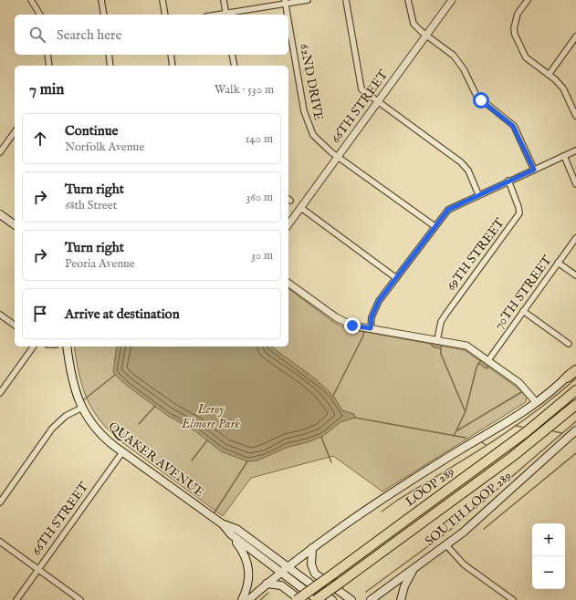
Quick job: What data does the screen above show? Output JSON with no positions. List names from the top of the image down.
{
  "streets": {
    "highway": ["LOOP 289"],
    "main road": ["QUAKER AVENUE", "SOUTH LOOP 289"],
    "street": [
      "62ND DRIVE",
      "66TH STREET",
      "69TH STREET",
      "70TH STREET"
    ]
  },
  "crossings": [
    ["62ND DRIVE", "66TH STREET"],
    ["66TH STREET", "QUAKER AVENUE"],
    ["QUAKER AVENUE", "LOOP 289"]
  ],
  "parks": ["Leroy Elmore Park"],
  "page": {
    "search": "Search here",
    "heading": ["7 min", "Walk · 530 m"],
    "list": [
      ["Continue", "Norfolk Avenue", "140 m"],
      ["Turn right", "68th Street", "360 m"],
      ["Turn right", "Peoria Avenue", "30 m"],
      "Arrive at destination"
    ],
    "map_buttons": ["+", "−"]
  }
}
